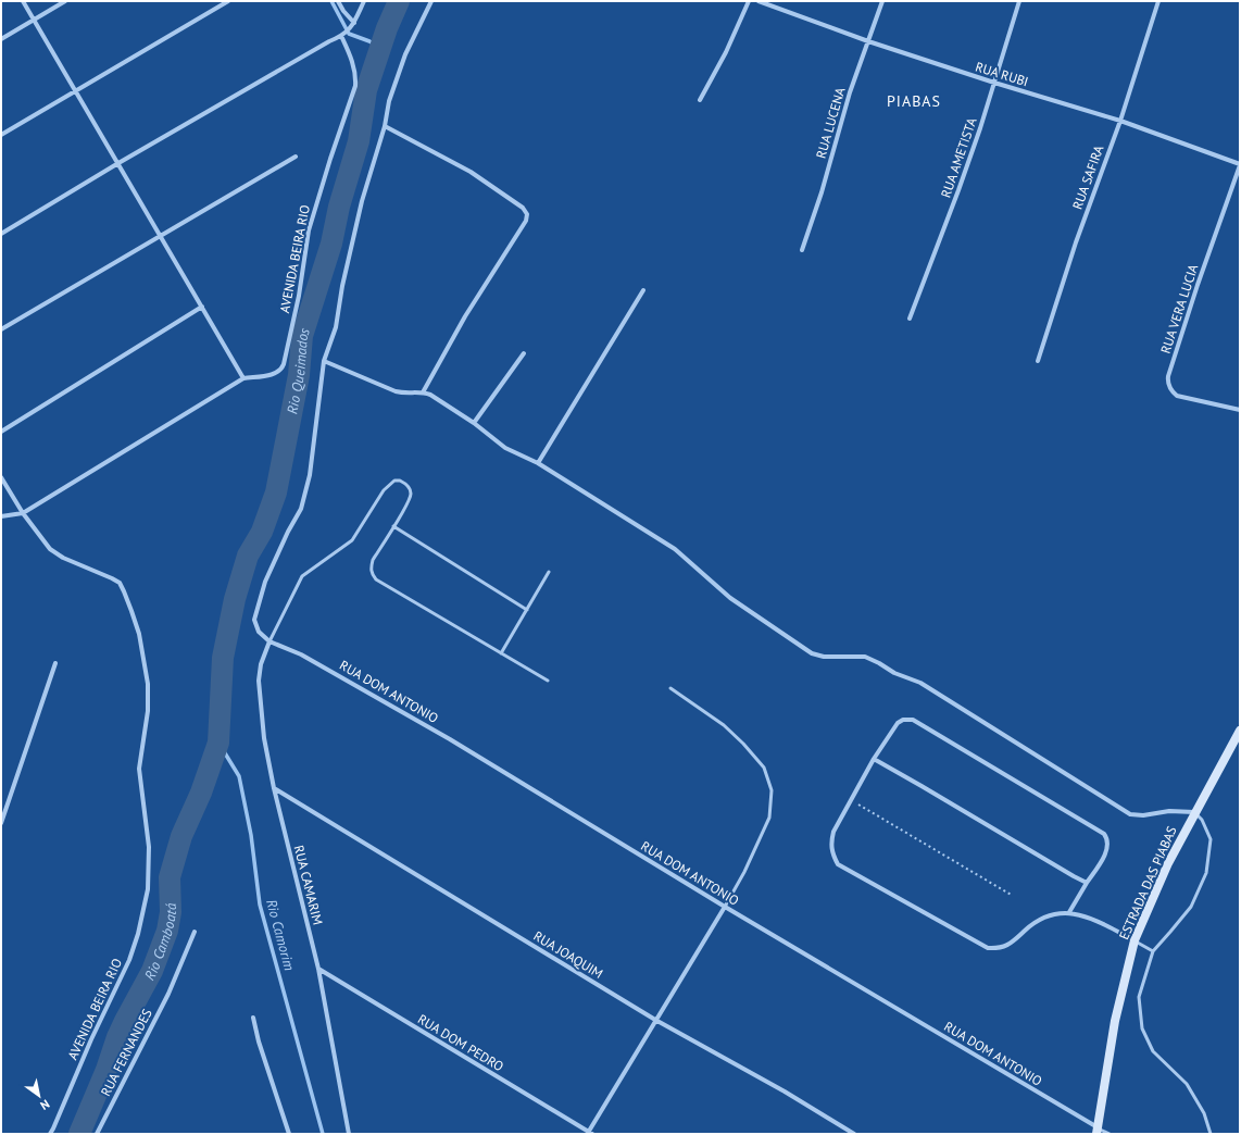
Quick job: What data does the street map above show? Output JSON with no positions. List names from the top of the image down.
{
  "streets": {
    "street": [
      "RUA RUBI",
      "RUA LUCENA",
      "RUA AMETISTA",
      "RUA SAFIRA",
      "AVENIDA BEIRA RIO",
      "RUA VERA LUCIA",
      "RUA DOM ANTONIO",
      "ESTRADA DAS PIABAS",
      "RUA CAMARIM",
      "RUA JOAQUIM",
      "RUA DOM PEDRO",
      "RUA FERNANDES"
    ]
  },
  "crossings": [
    ["RUA RUBI", "RUA LUCENA"],
    ["RUA RUBI", "RUA AMETISTA"],
    ["RUA RUBI", "RUA SAFIRA"],
    ["RUA RUBI", "RUA VERA LUCIA"],
    ["RUA DOM ANTONIO", "ESTRADA DAS PIABAS"],
    ["RUA DOM ANTONIO", "RUA CAMARIM"],
    ["RUA CAMARIM", "RUA JOAQUIM"],
    ["RUA CAMARIM", "RUA DOM PEDRO"]
  ],
  "districts": ["PIABAS"],
  "water": ["Rio Queimados", "Rio Camorim", "Rio Camboatá"],
  "north": "bottom right"
}
